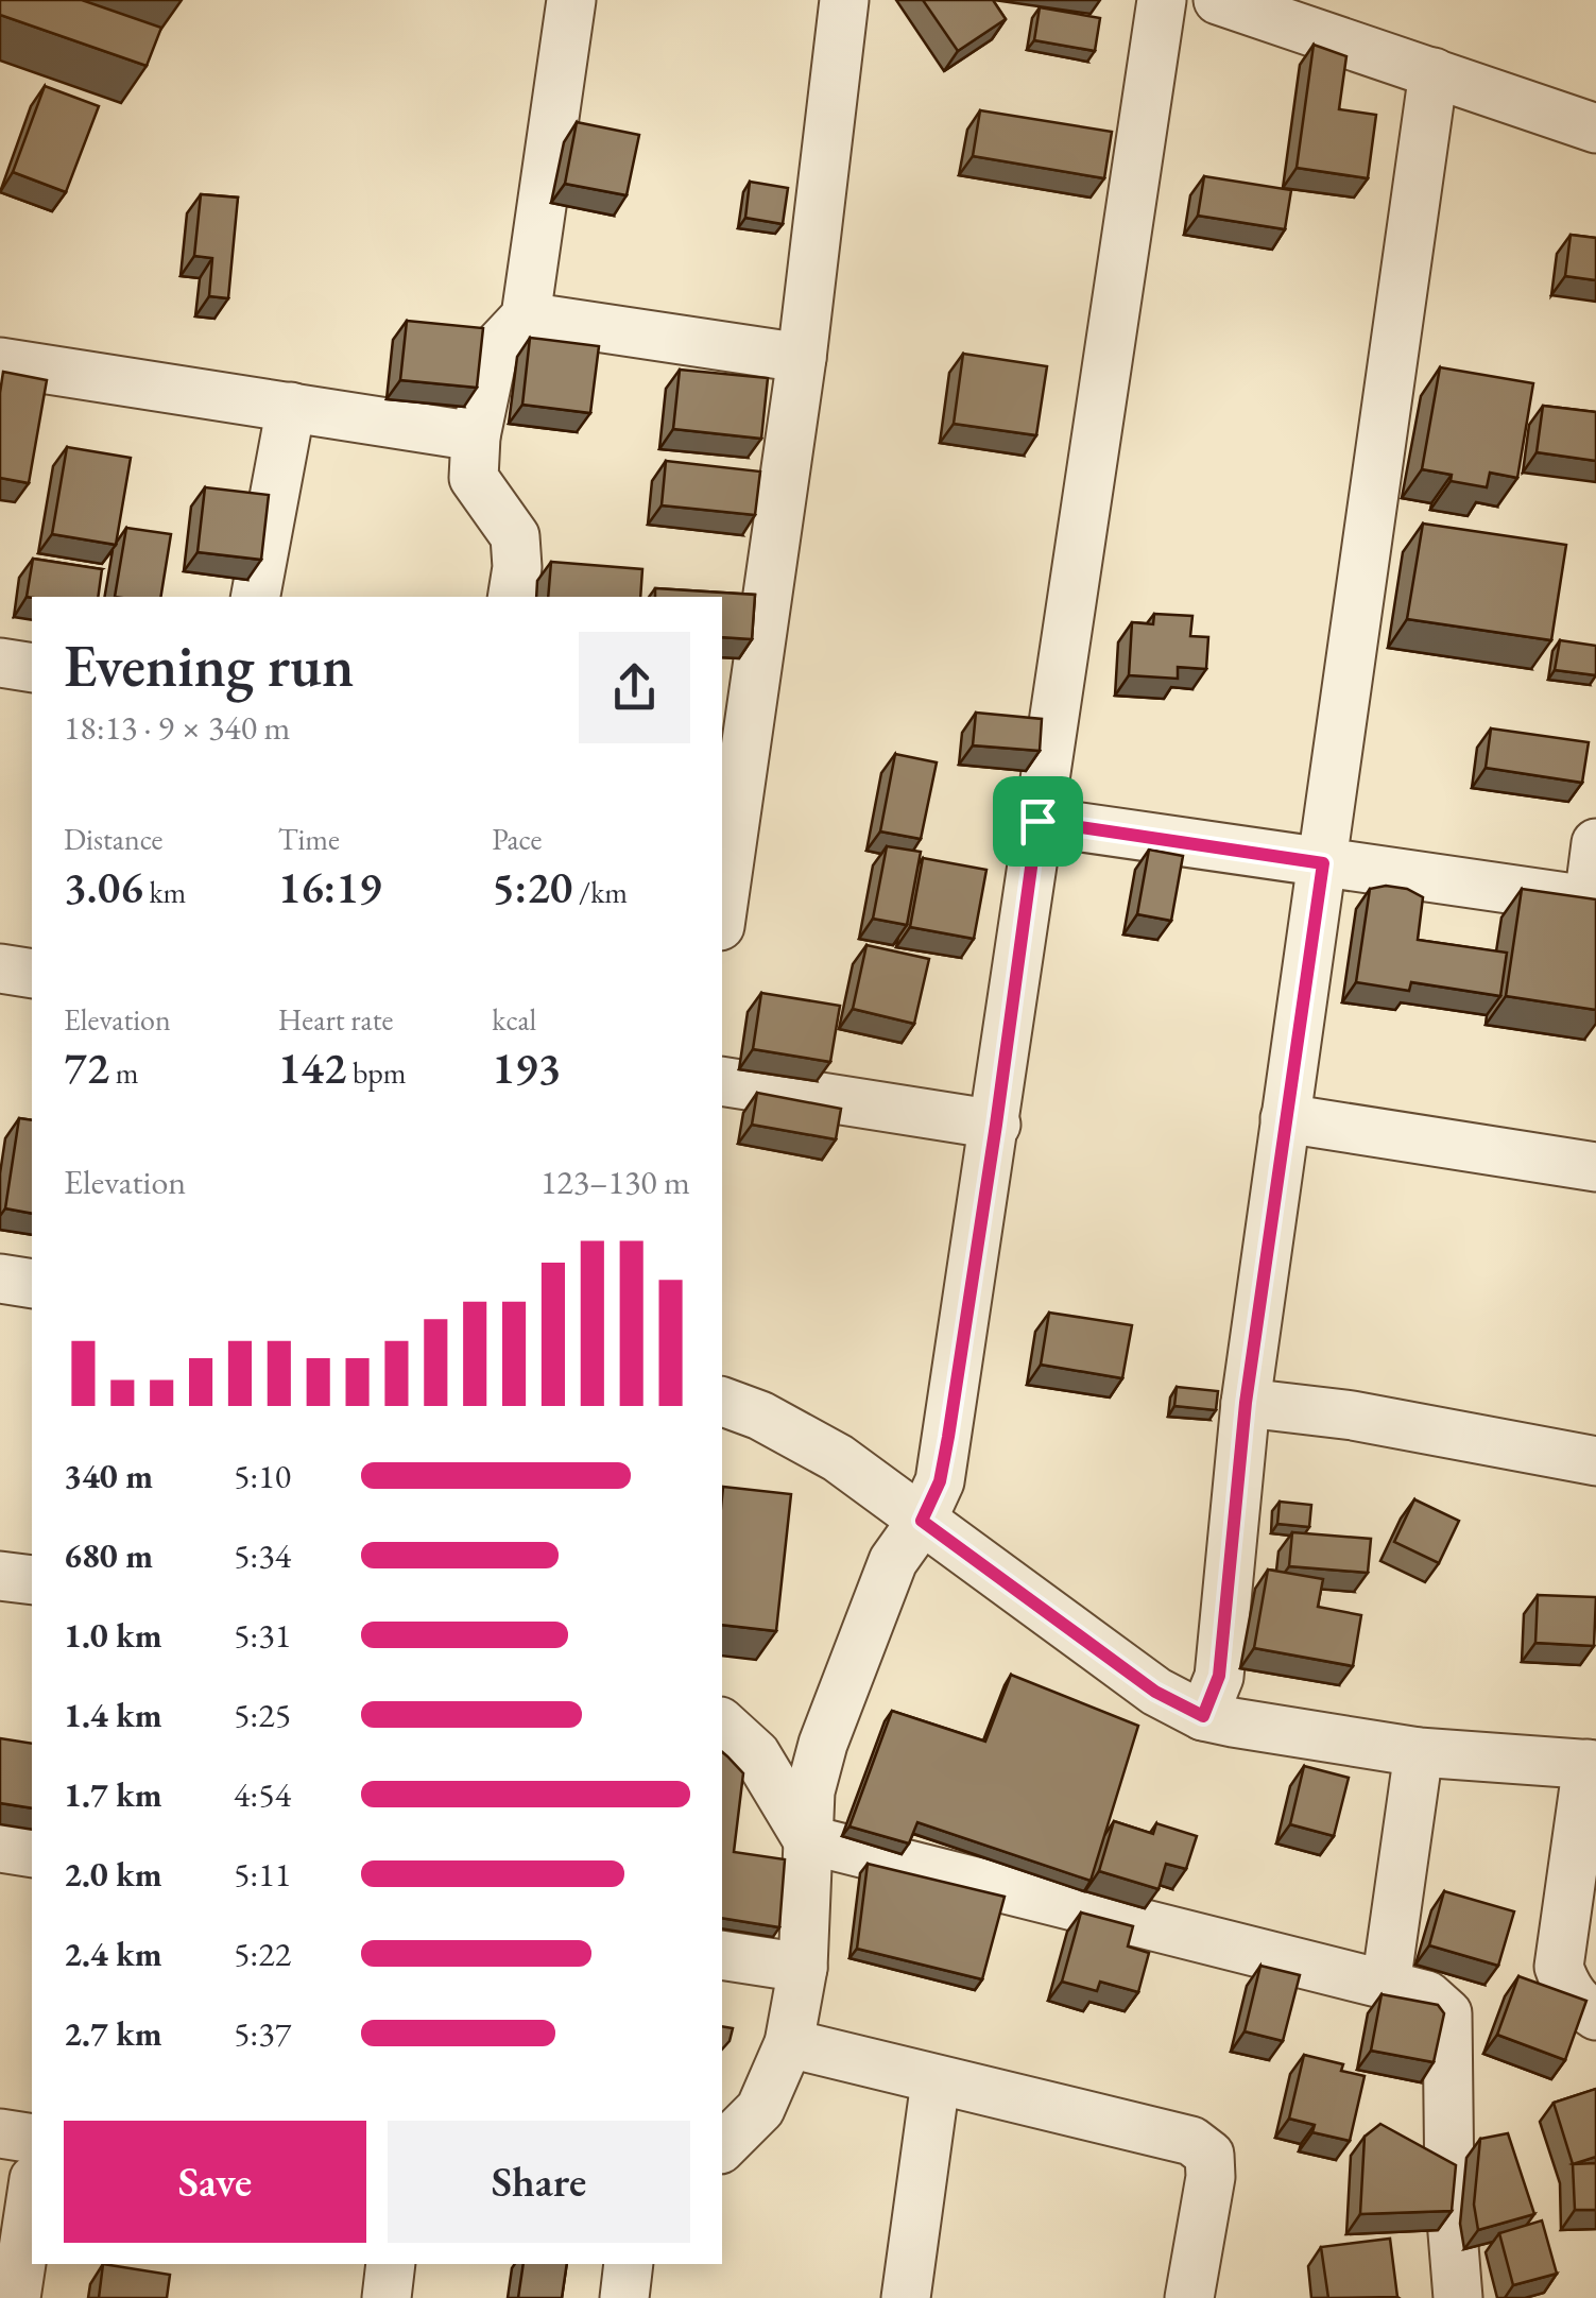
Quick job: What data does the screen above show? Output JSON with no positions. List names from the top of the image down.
{
  "page": {
    "heading": ["Evening run", "18:13 · 9 × 340 m"],
    "stats": [
      ["Distance", "3.06 km"],
      ["Time", "16:19"],
      ["Pace", "5:20 /km"],
      ["Elevation", "72 m"],
      ["Heart rate", "142 bpm"],
      ["kcal", "193"]
    ],
    "chart": ["Elevation", "123–130 m"],
    "list": [
      {
        "name": "340 m",
        "note": "5:10"
      },
      {
        "name": "680 m",
        "note": "5:34"
      },
      {
        "name": "1.0 km",
        "note": "5:31"
      },
      {
        "name": "1.4 km",
        "note": "5:25"
      },
      {
        "name": "1.7 km",
        "note": "4:54"
      },
      {
        "name": "2.0 km",
        "note": "5:11"
      },
      {
        "name": "2.4 km",
        "note": "5:22"
      },
      {
        "name": "2.7 km",
        "note": "5:37"
      }
    ],
    "buttons": ["Save", "Share"]
  }
}
